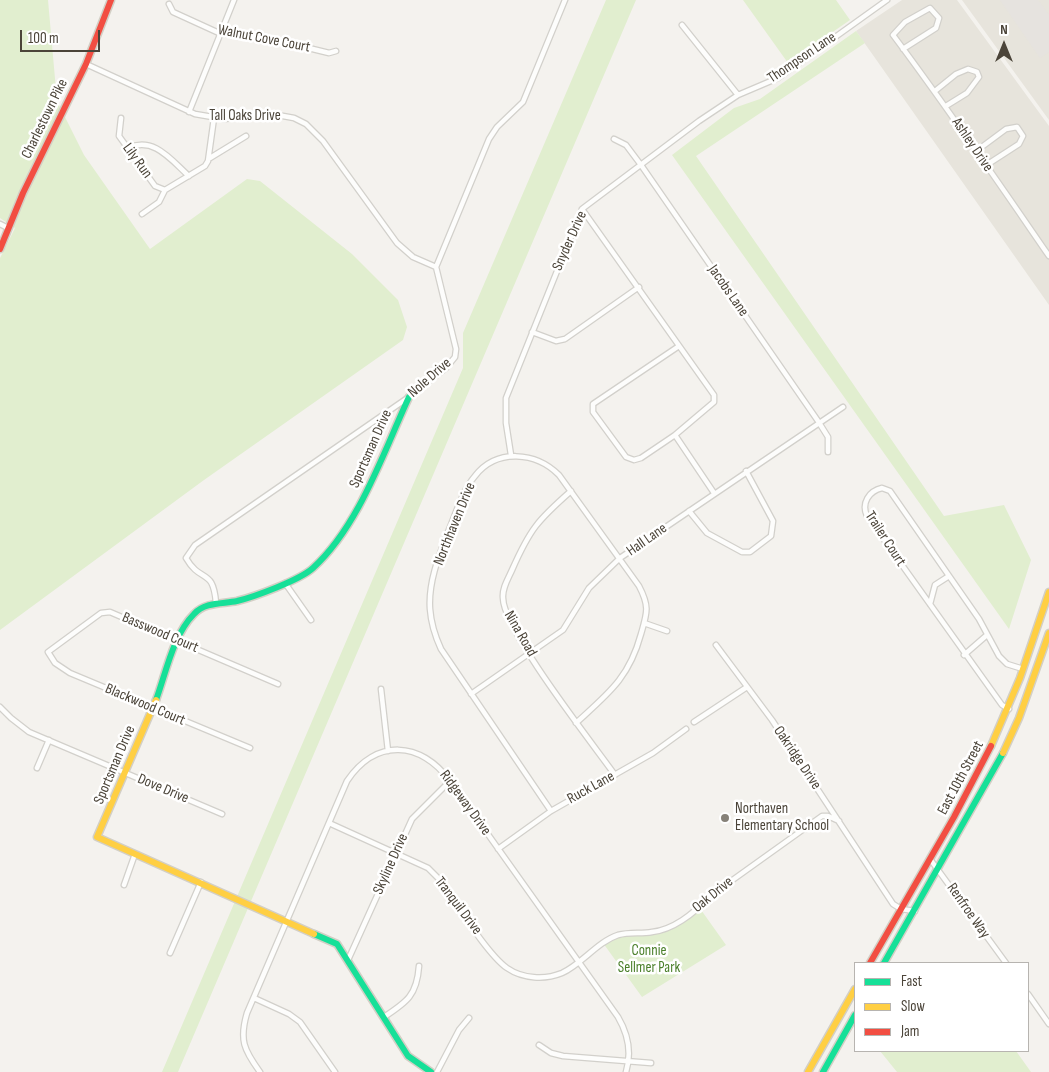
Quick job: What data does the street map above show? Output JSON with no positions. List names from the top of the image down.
{
  "streets": {
    "street": [
      "Walnut Cove Court",
      "Thompson Lane",
      "Tall Oaks Drive",
      "Charlestown Pike",
      "Ashley Drive",
      "Lily Run",
      "Snyder Drive",
      "Jacobs Lane",
      "Nole Drive",
      "Sportsman Drive",
      "Northhaven Drive",
      "Trailer Court",
      "Hall Lane",
      "Basswood Court",
      "Nina Road",
      "Blackwood Court",
      "Oakridge Drive",
      "East 10th Street",
      "Ruck Lane",
      "Dove Drive",
      "Ridgeway Drive",
      "Skyline Drive",
      "Oak Drive",
      "Tranquil Drive",
      "Renfroe Way"
    ]
  },
  "crossings": [
    ["Thompson Lane", "Snyder Drive"],
    ["Tall Oaks Drive", "Charlestown Pike"],
    ["Tall Oaks Drive", "Nole Drive"],
    ["Snyder Drive", "Jacobs Lane"],
    ["Snyder Drive", "Northhaven Drive"],
    ["Jacobs Lane", "Hall Lane"],
    ["Nole Drive", "Sportsman Drive"],
    ["Sportsman Drive", "Basswood Court"],
    ["Sportsman Drive", "Blackwood Court"],
    ["Sportsman Drive", "Dove Drive"],
    ["Sportsman Drive", "Ridgeway Drive"],
    ["Sportsman Drive", "Skyline Drive"],
    ["Northhaven Drive", "Hall Lane"],
    ["Northhaven Drive", "Ruck Lane"],
    ["Trailer Court", "East 10th Street"],
    ["Hall Lane", "Nina Road"],
    ["Basswood Court", "Blackwood Court"],
    ["Nina Road", "Ruck Lane"],
    ["Oakridge Drive", "East 10th Street"],
    ["Oakridge Drive", "Oak Drive"],
    ["East 10th Street", "Renfroe Way"],
    ["Ruck Lane", "Ridgeway Drive"],
    ["Ridgeway Drive", "Skyline Drive"],
    ["Ridgeway Drive", "Oak Drive"],
    ["Ridgeway Drive", "Tranquil Drive"],
    ["Skyline Drive", "Tranquil Drive"],
    ["Oak Drive", "Tranquil Drive"]
  ],
  "parks": ["Connie Sellmer Park"],
  "places": ["Northaven Elementary School"],
  "legend": ["Fast", "Slow", "Jam"],
  "scale_bar": "100 m",
  "north": "top"
}
